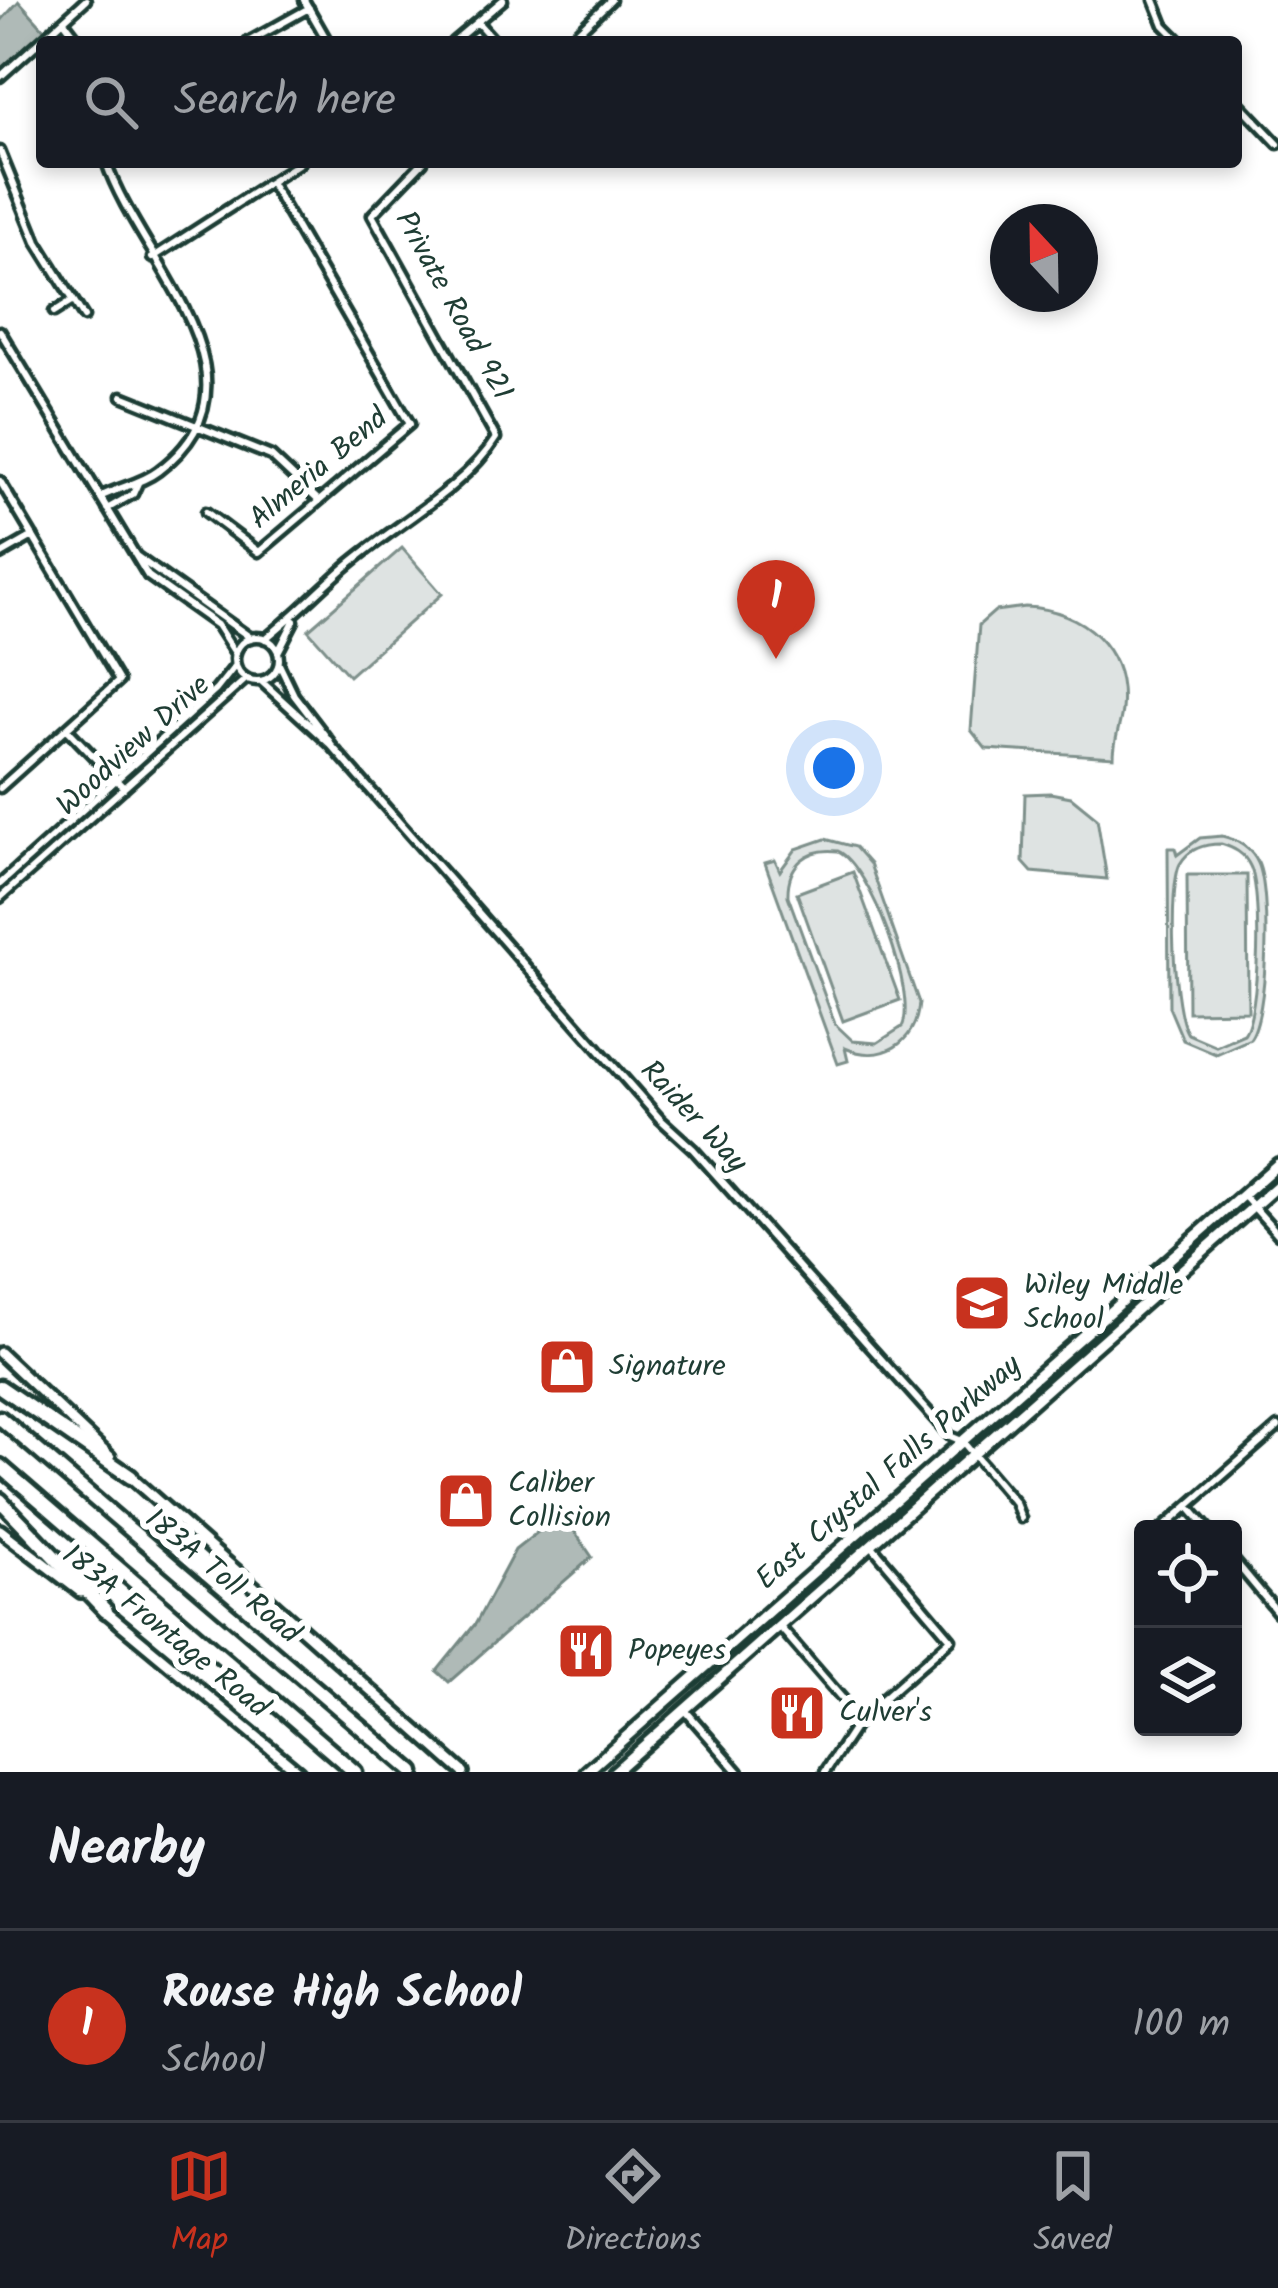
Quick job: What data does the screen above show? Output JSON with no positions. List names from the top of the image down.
{
  "streets": {
    "highway": ["183A Toll Road"],
    "main road": ["East Crystal Falls Parkway", "183A Frontage Road"],
    "street": [
      "Private Road 921",
      "Almeria Bend",
      "Woodview Drive",
      "Raider Way"
    ]
  },
  "crossings": [
    ["Private Road 921", "Woodview Drive"],
    ["Private Road 921", "Raider Way"],
    ["Woodview Drive", "Raider Way"],
    ["Raider Way", "East Crystal Falls Parkway"]
  ],
  "places": {
    "school or university": ["Wiley Middle School"],
    "shop": ["Signature", "Caliber Collision"],
    "restaurant": ["Popeyes", "Culver's"]
  },
  "north": "top",
  "page": {
    "search": "Search here",
    "pins": "1",
    "heading": "Nearby",
    "list": [
      {
        "mark": "1",
        "name": "Rouse High School",
        "note": "School",
        "value": "100 m"
      }
    ],
    "nav": ["Map", "Directions", "Saved"]
  }
}
